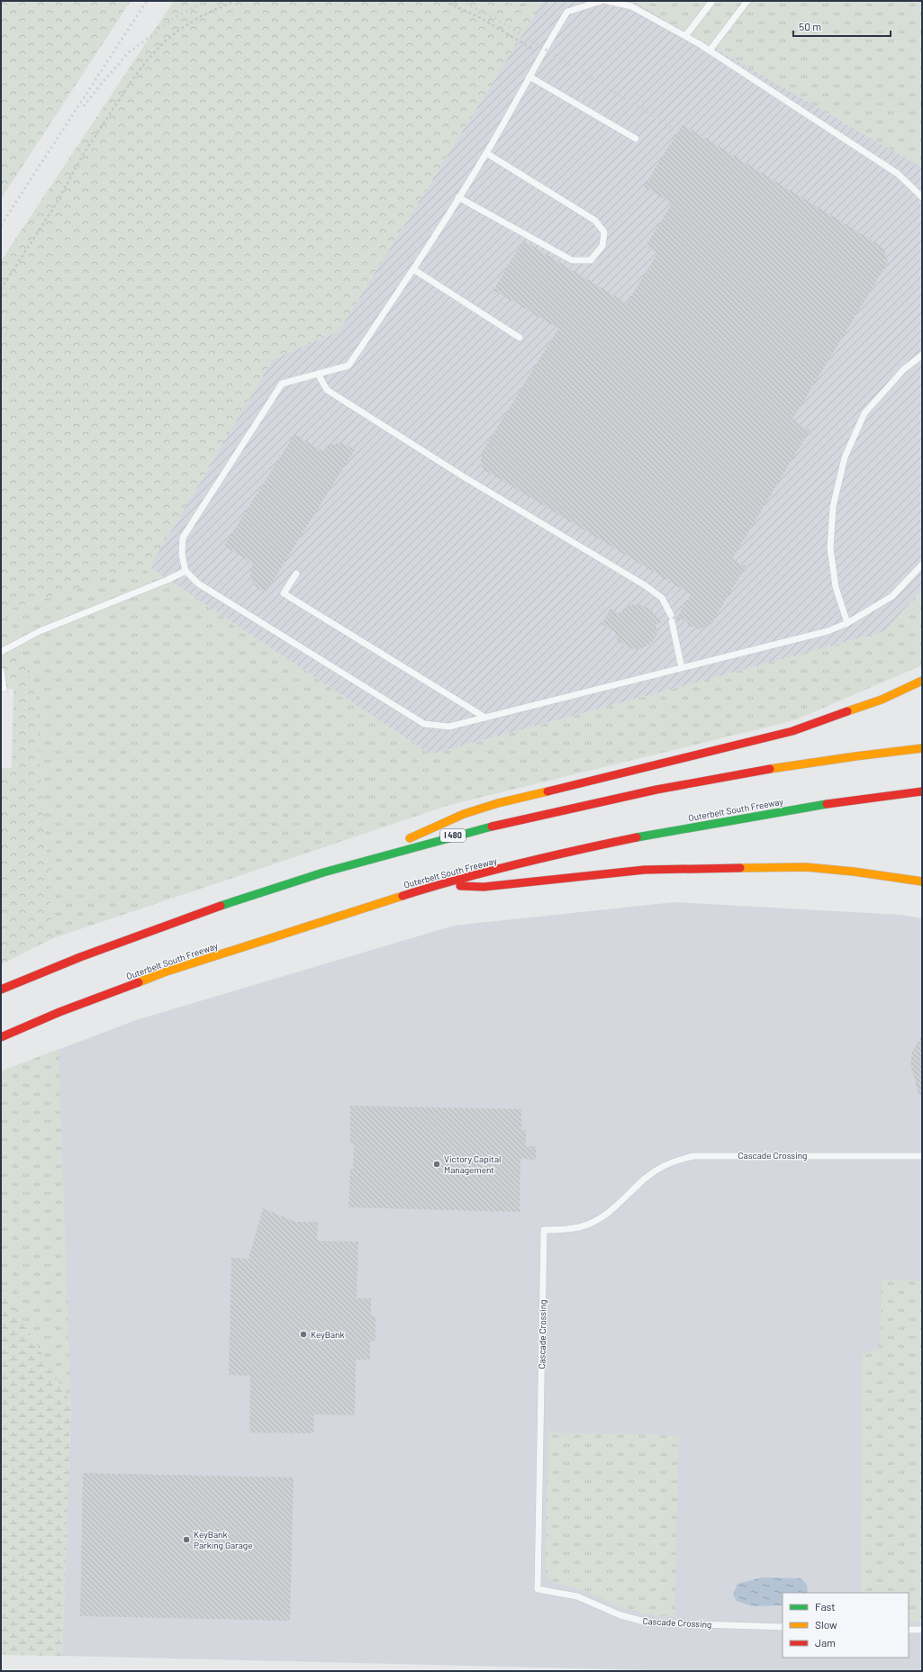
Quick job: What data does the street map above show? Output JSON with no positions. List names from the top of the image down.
{
  "streets": {
    "highway": ["Outerbelt South Freeway", "I 480"],
    "lane": ["Cascade Crossing"]
  },
  "places": ["Victory Capital Management", "KeyBank", "KeyBank Parking Garage"],
  "legend": ["Fast", "Slow", "Jam"],
  "scale_bar": "50 m"
}
